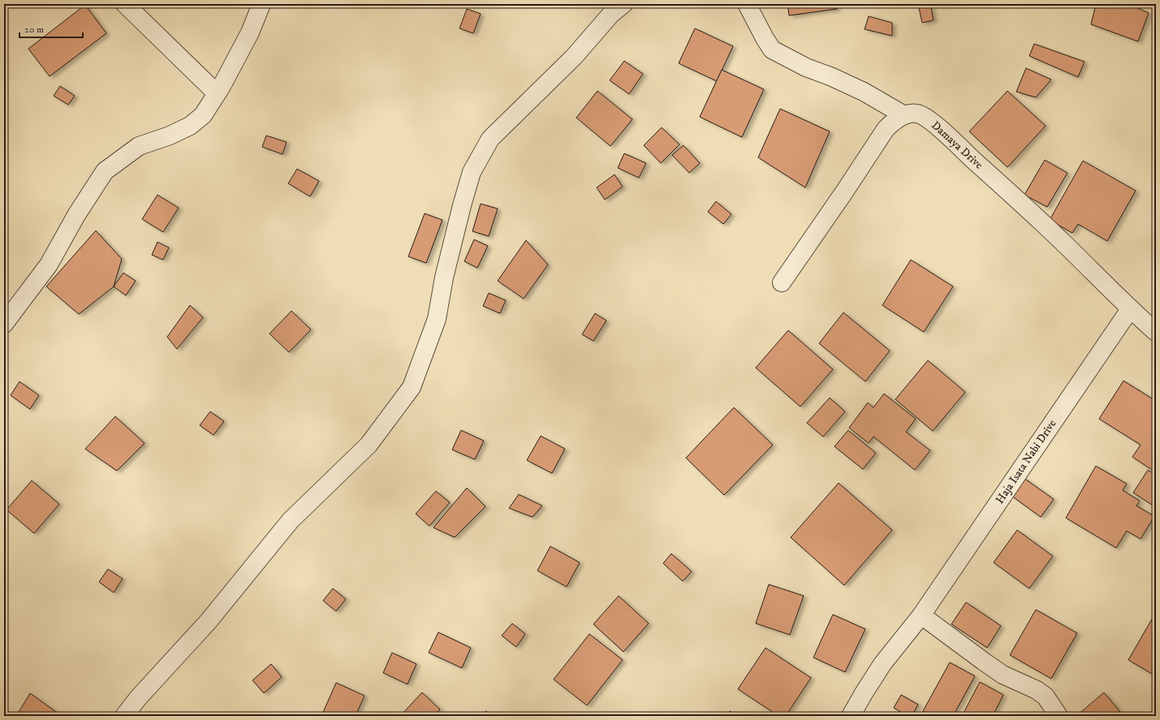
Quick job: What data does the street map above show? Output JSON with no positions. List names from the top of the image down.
{
  "streets": {
    "street": ["Damaya Drive", "Haja Isata Nabi Drive"]
  },
  "crossings": [
    ["Damaya Drive", "Haja Isata Nabi Drive"]
  ],
  "scale_bar": "20 m"
}
